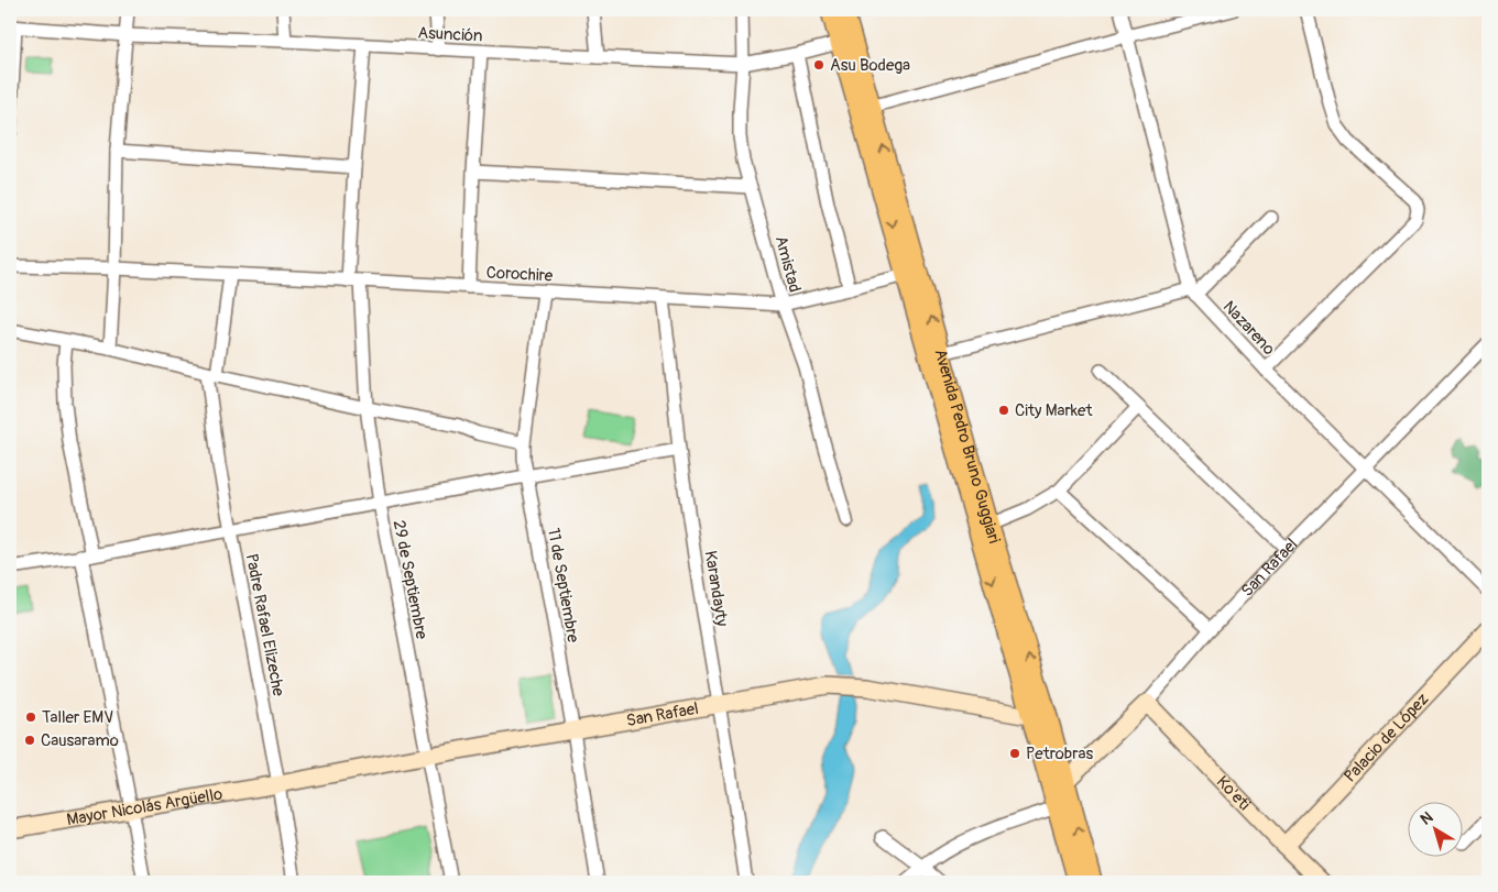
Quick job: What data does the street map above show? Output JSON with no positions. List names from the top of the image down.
{
  "streets": {
    "main road": ["Avenida Pedro Bruno Guggiari"],
    "street": [
      "Asunción",
      "Amistad",
      "Corochire",
      "Nazareno",
      "San Rafael",
      "29 de Septiembre",
      "11 de Septiembre",
      "Karandayty",
      "Padre Rafael Elizeche",
      "Palacio de López",
      "Ko'eti",
      "Mayor Nicolás Argüello"
    ]
  },
  "crossings": [
    ["Asunción", "Amistad"],
    ["Asunción", "Avenida Pedro Bruno Guggiari"],
    ["Asunción", "29 de Septiembre"],
    ["Amistad", "Corochire"],
    ["Corochire", "Avenida Pedro Bruno Guggiari"],
    ["Corochire", "29 de Septiembre"],
    ["Corochire", "11 de Septiembre"],
    ["Corochire", "Karandayty"],
    ["Corochire", "Padre Rafael Elizeche"],
    ["Nazareno", "San Rafael"],
    ["Avenida Pedro Bruno Guggiari", "San Rafael"],
    ["San Rafael", "29 de Septiembre"],
    ["San Rafael", "11 de Septiembre"],
    ["San Rafael", "Karandayty"],
    ["San Rafael", "Padre Rafael Elizeche"],
    ["San Rafael", "Ko'eti"],
    ["San Rafael", "Mayor Nicolás Argüello"],
    ["Padre Rafael Elizeche", "Mayor Nicolás Argüello"],
    ["Palacio de López", "Ko'eti"]
  ],
  "places": [
    "Asu Bodega",
    "City Market",
    "Taller EMV",
    "Causaramo",
    "Petrobras"
  ],
  "north": "top left"
}
